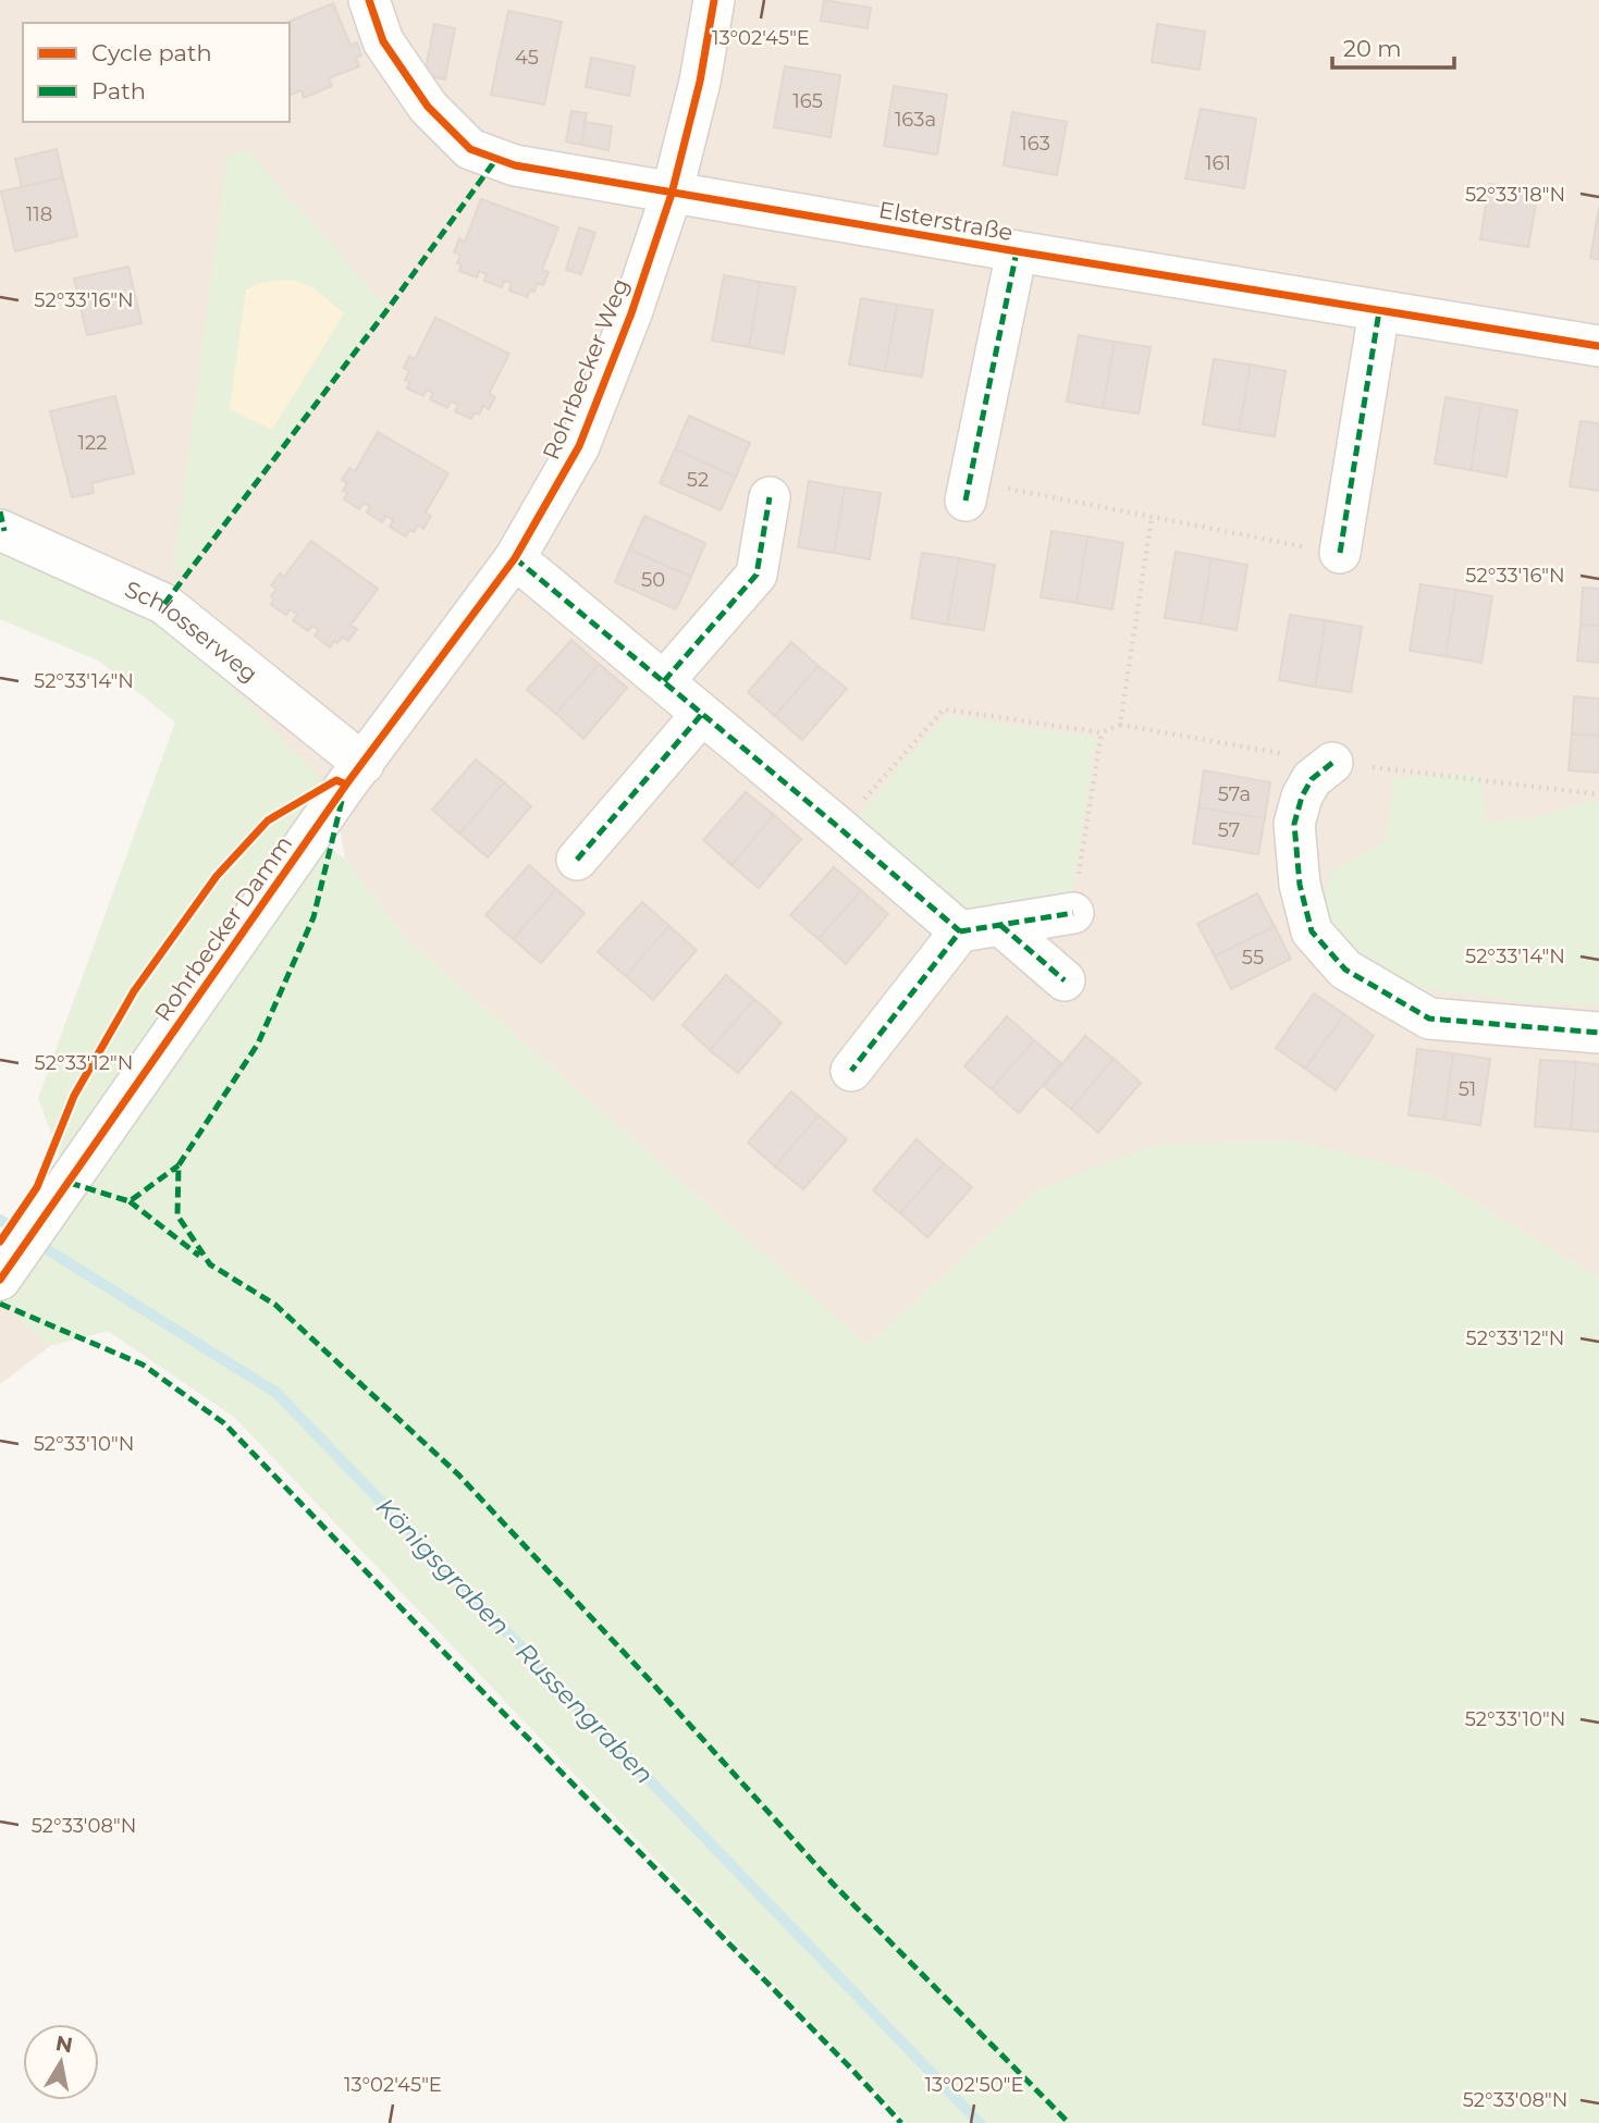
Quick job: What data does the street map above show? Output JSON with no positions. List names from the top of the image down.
{
  "streets": {
    "street": [
      "Elsterstraße",
      "Rohrbecker Weg",
      "Schlosserweg",
      "Rohrbecker Damm"
    ]
  },
  "crossings": [
    ["Elsterstraße", "Rohrbecker Weg"],
    ["Rohrbecker Weg", "Schlosserweg"],
    ["Rohrbecker Weg", "Rohrbecker Damm"],
    ["Schlosserweg", "Rohrbecker Damm"]
  ],
  "water": ["Königsgraben - Russengraben"],
  "house_numbers": [
    "45",
    "165",
    "163a",
    "163",
    "161",
    "118",
    "122",
    "52",
    "50",
    "57a",
    "57",
    "55",
    "51"
  ],
  "legend": ["Cycle path", "Path"],
  "scale_bar": "20 m",
  "north": "top",
  "coordinates": [
    "13°02'45\"E",
    "52°33'18\"N",
    "52°33'16\"N",
    "52°33'14\"N",
    "52°33'12\"N",
    "52°33'10\"N",
    "52°33'08\"N",
    "13°02'50\"E"
  ]
}
